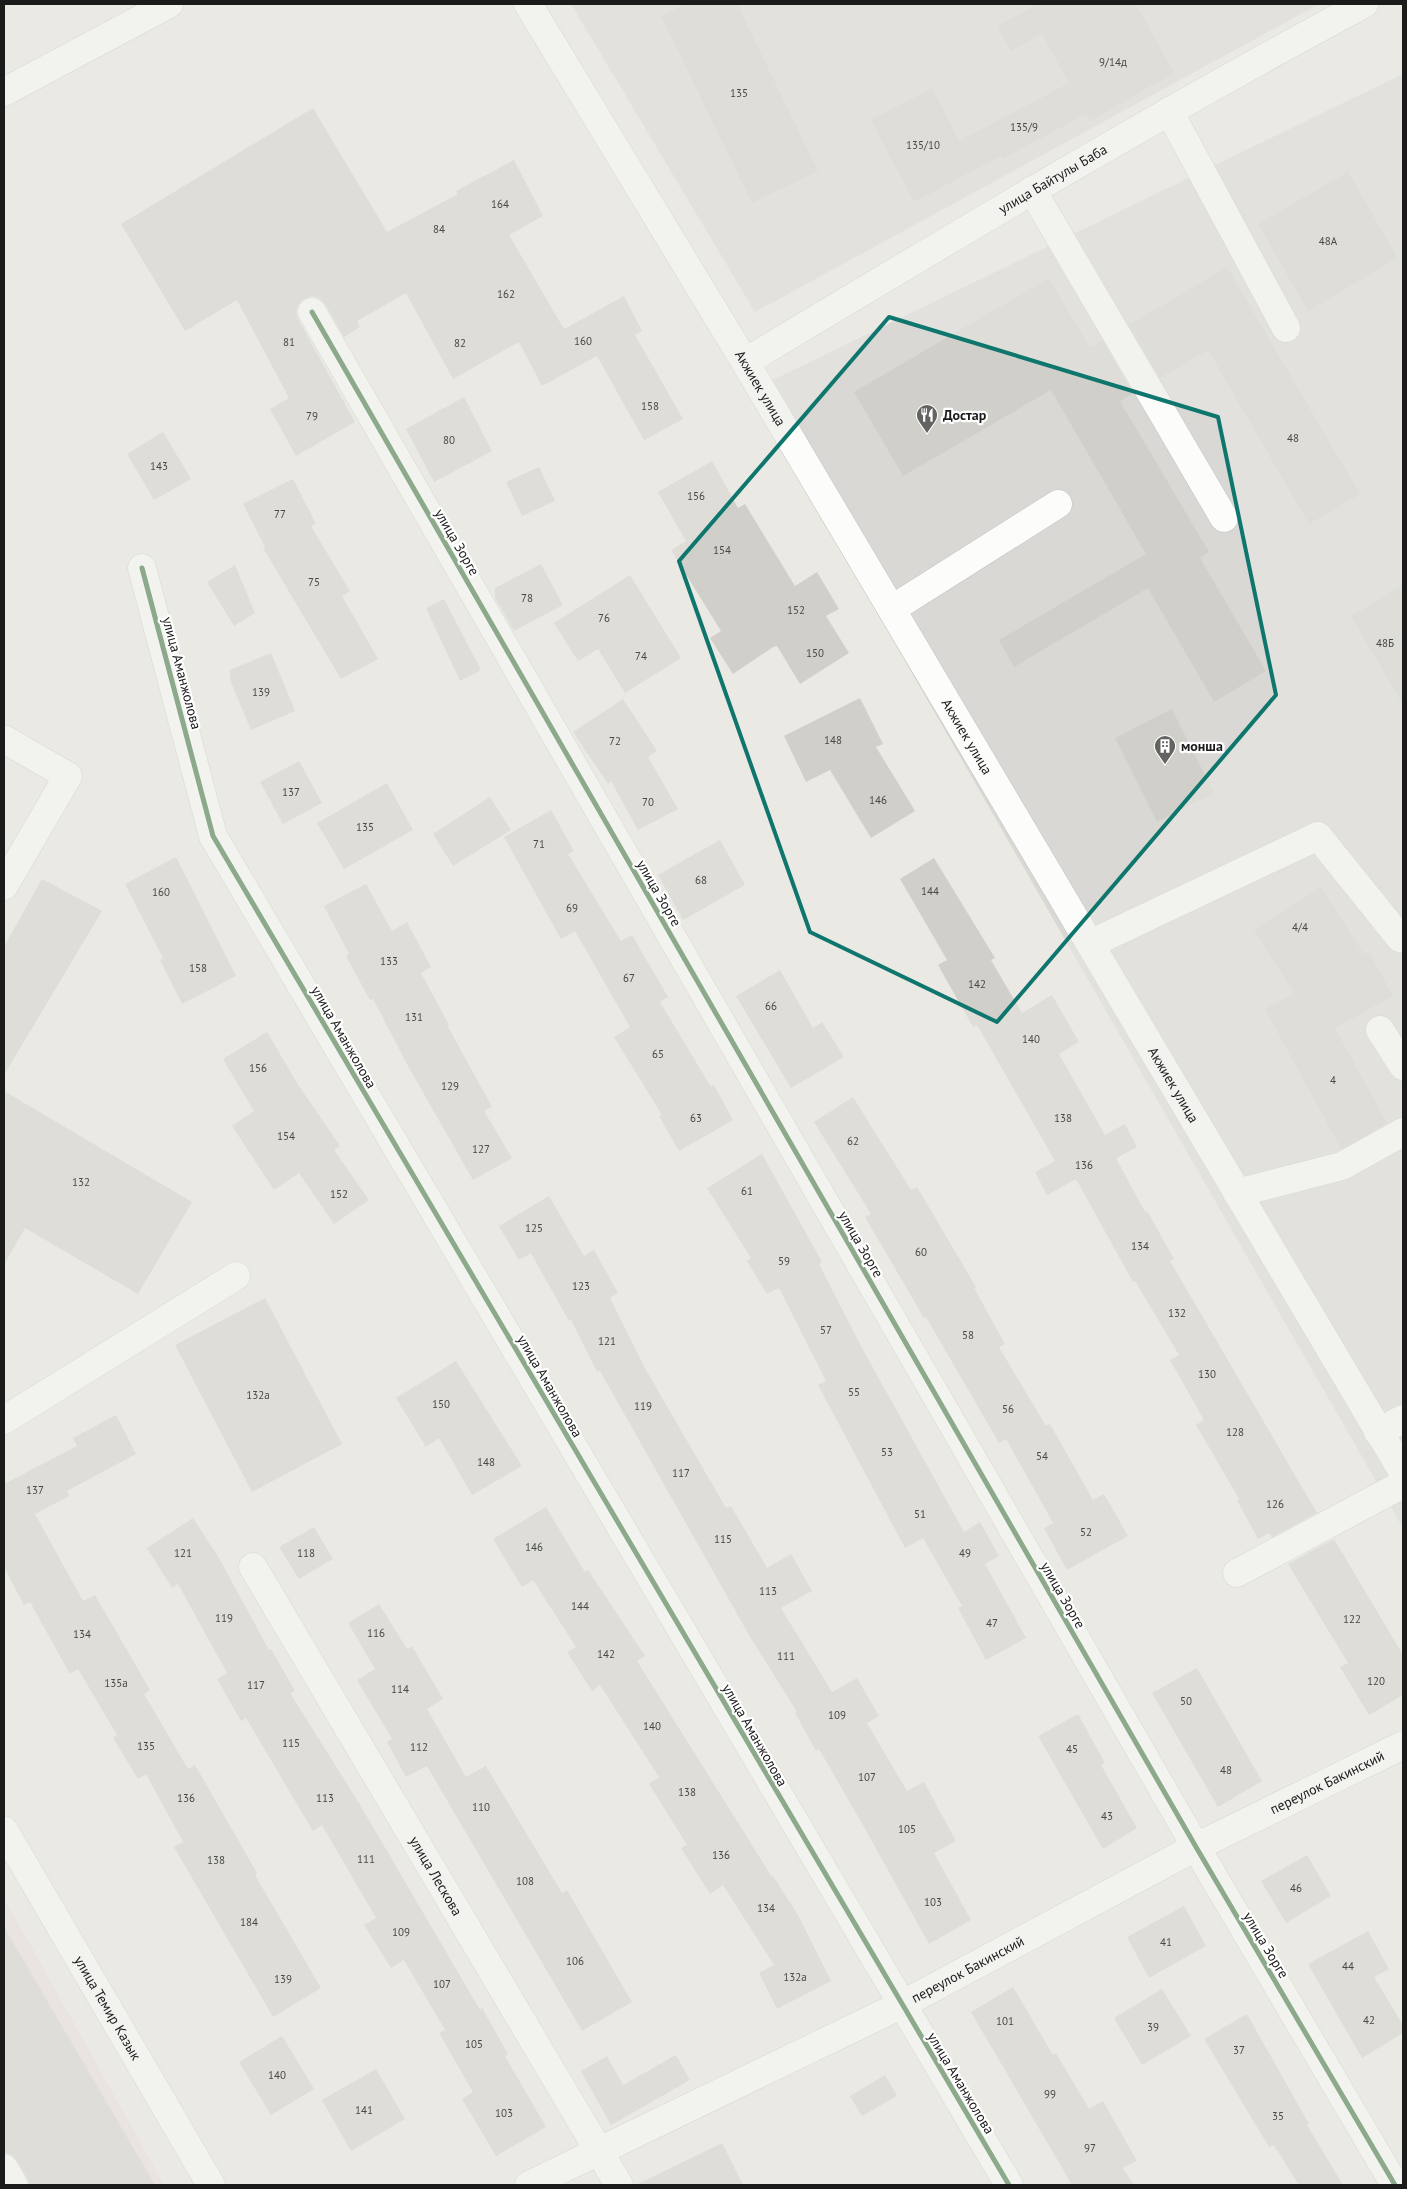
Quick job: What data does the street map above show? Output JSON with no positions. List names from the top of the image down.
{
  "streets": {
    "street": [
      "улица Байтулы Баба",
      "Акжиек улица",
      "улица Зорге",
      "улица Аманжолова",
      "переулок Бакинский",
      "улица Лескова",
      "улица Темир Казык"
    ]
  },
  "crossings": [
    ["улица Байтулы Баба", "Акжиек улица"],
    ["улица Зорге", "переулок Бакинский"],
    ["улица Аманжолова", "переулок Бакинский"],
    ["переулок Бакинский", "улица Лескова"]
  ],
  "places": {
    "restaurant": ["Достар"],
    "building": ["монша"]
  },
  "house_numbers": [
    "9/14д",
    "135",
    "135/9",
    "135/10",
    "164",
    "84",
    "48А",
    "162",
    "160",
    "81",
    "82",
    "158",
    "79",
    "48",
    "80",
    "143",
    "156",
    "77",
    "154",
    "75",
    "78",
    "152",
    "76",
    "48Б",
    "150",
    "74",
    "139",
    "148",
    "72",
    "137",
    "146",
    "70",
    "135",
    "71",
    "68",
    "144",
    "160",
    "69",
    "4/4",
    "133",
    "158",
    "67",
    "142",
    "66",
    "131",
    "140",
    "65",
    "156",
    "4",
    "129",
    "63",
    "138",
    "154",
    "62",
    "127",
    "136",
    "132",
    "61",
    "152",
    "125",
    "134",
    "60",
    "59",
    "123",
    "132",
    "57",
    "58",
    "121",
    "130",
    "55",
    "132а",
    "150",
    "119",
    "56",
    "128",
    "53",
    "54",
    "148",
    "117",
    "137",
    "126",
    "51",
    "52",
    "115",
    "146",
    "121",
    "118",
    "49",
    "113",
    "144",
    "119",
    "122",
    "47",
    "116",
    "134",
    "142",
    "111",
    "120",
    "135а",
    "117",
    "114",
    "50",
    "109",
    "140",
    "115",
    "135",
    "112",
    "45",
    "48",
    "107",
    "138",
    "136",
    "113",
    "110",
    "43",
    "105",
    "136",
    "111",
    "138",
    "108",
    "46",
    "103",
    "134",
    "184",
    "109",
    "41",
    "106",
    "44",
    "132а",
    "139",
    "107",
    "42",
    "101",
    "39",
    "105",
    "37",
    "140",
    "99",
    "141",
    "103",
    "35",
    "97"
  ]
}
